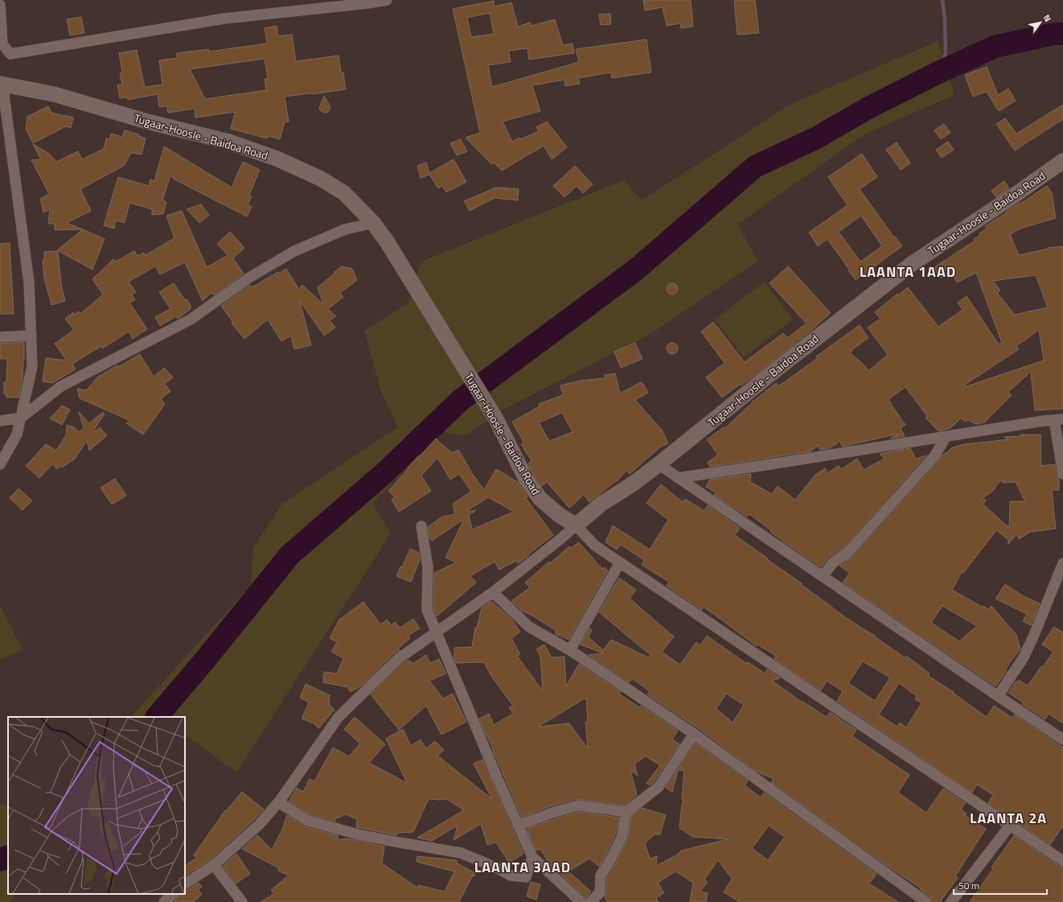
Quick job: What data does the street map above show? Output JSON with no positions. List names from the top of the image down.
{
  "streets": {
    "main road": ["Tugaar-Hoosle - Baidoa Road"]
  },
  "districts": ["LAANTA 1AAD", "LAANTA 2A", "LAANTA 3AAD"],
  "scale_bar": "50 m",
  "north": "top right"
}
